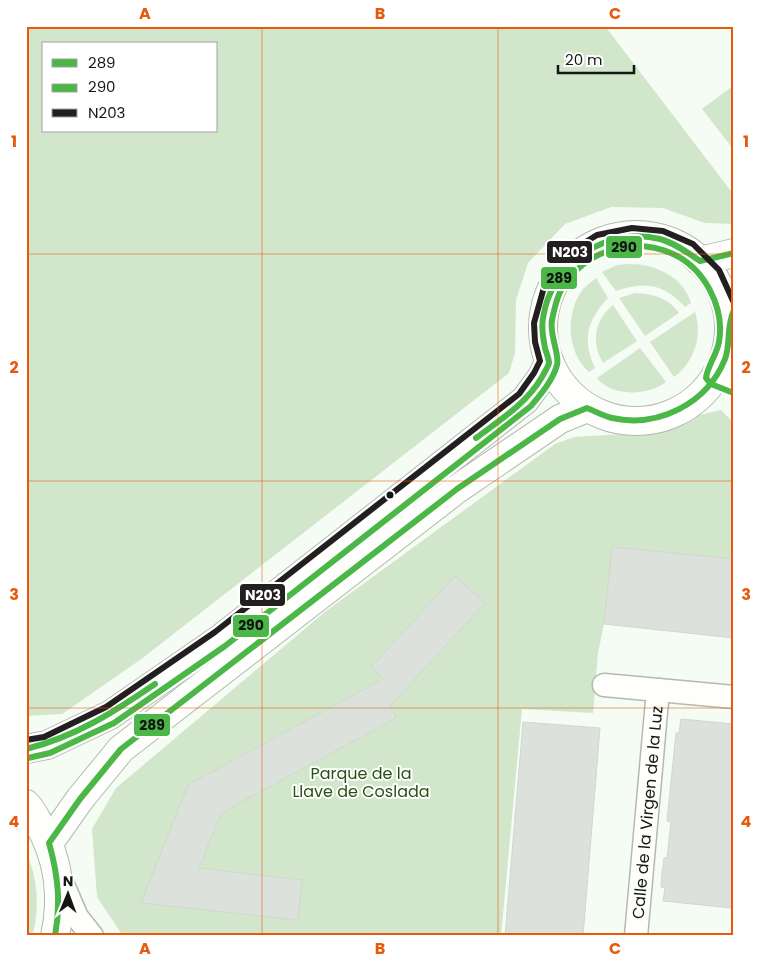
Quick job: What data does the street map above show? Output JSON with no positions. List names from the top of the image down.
{
  "streets": {
    "street": ["Calle de la Virgen de la Luz"]
  },
  "parks": ["Parque de la Llave de Coslada"],
  "lines": ["transit line N203", "transit line 289", "transit line 290"],
  "legend": ["289", "290", "N203"],
  "scale_bar": "20 m",
  "north": "top",
  "grid": {
    "columns": ["A", "B", "C"],
    "rows": [
      "1",
      "2",
      "3",
      "4"
    ]
  }
}
